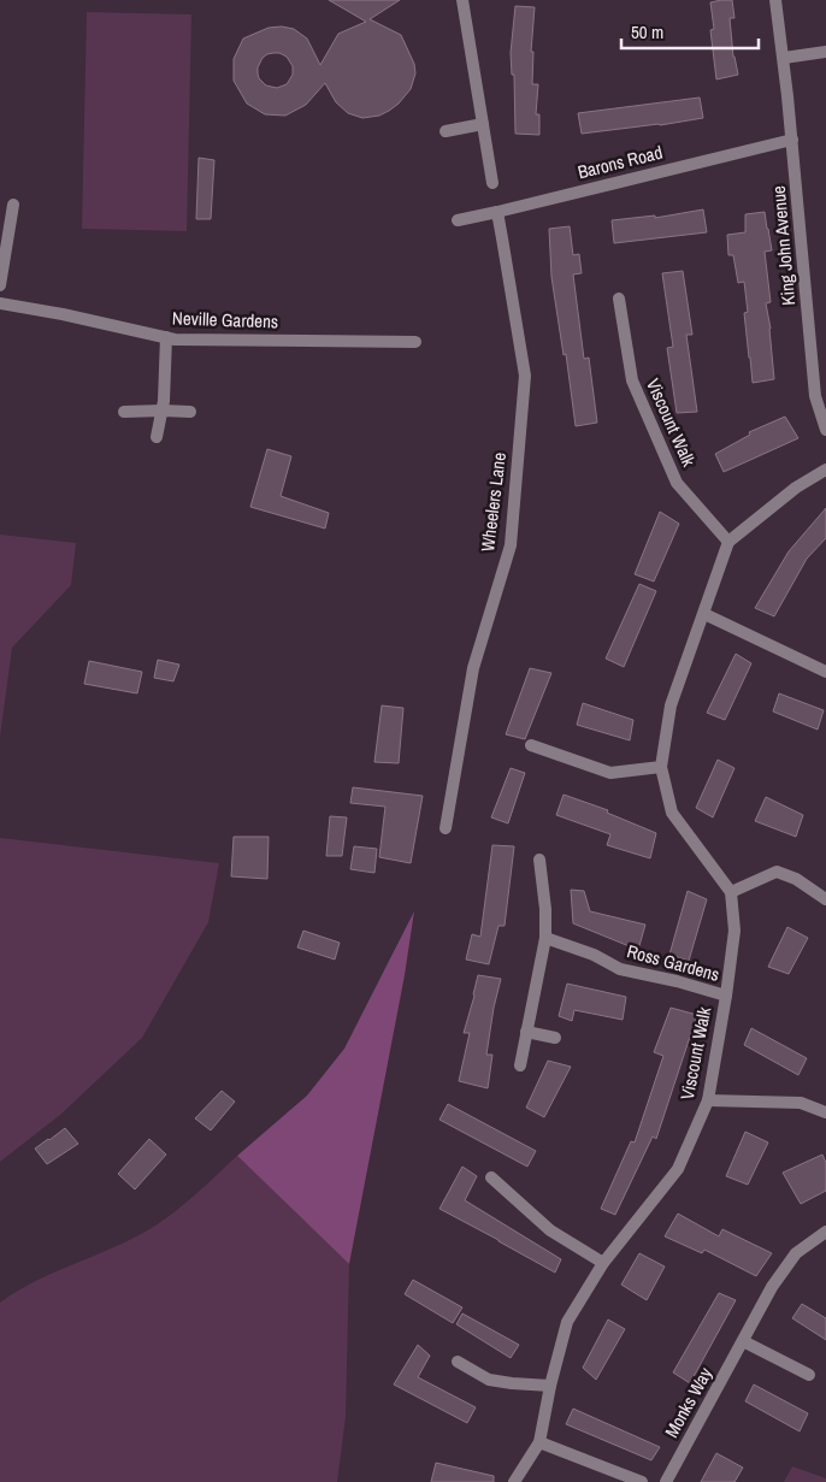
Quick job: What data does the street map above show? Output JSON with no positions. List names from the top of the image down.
{
  "streets": {
    "street": [
      "Barons Road",
      "King John Avenue",
      "Neville Gardens",
      "Viscount Walk",
      "Wheelers Lane",
      "Ross Gardens",
      "Monks Way"
    ]
  },
  "crossings": [
    ["Barons Road", "King John Avenue"],
    ["Barons Road", "Wheelers Lane"],
    ["Viscount Walk", "Ross Gardens"]
  ],
  "scale_bar": "50 m"
}
